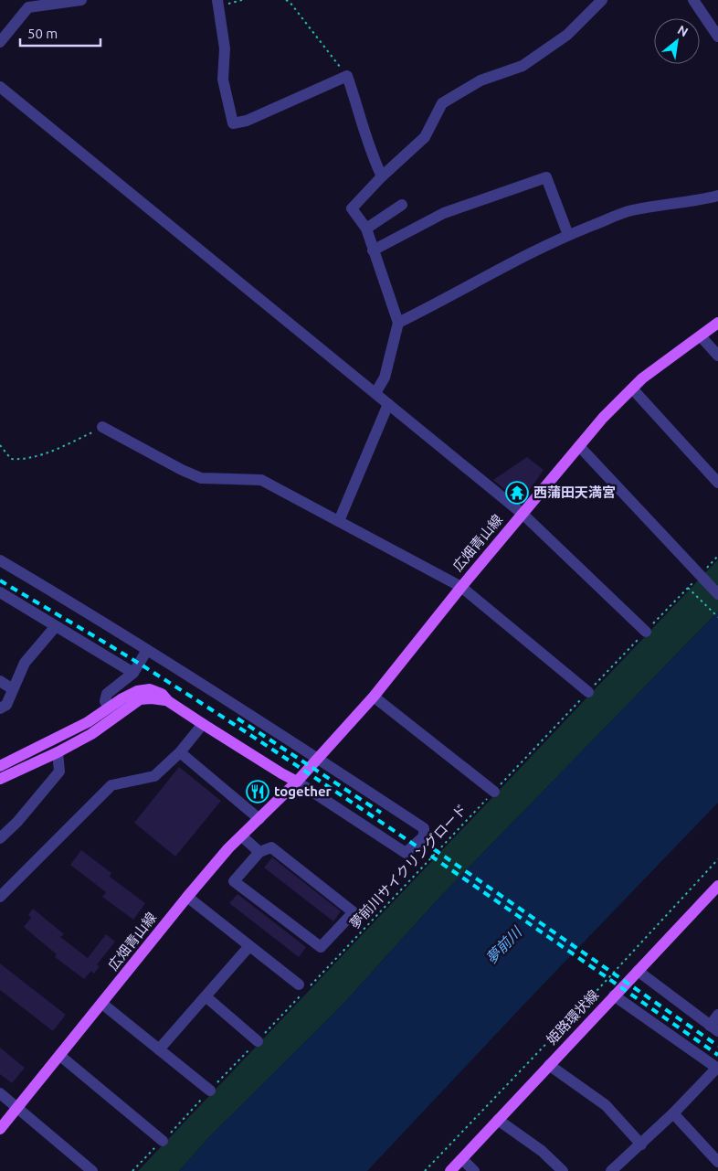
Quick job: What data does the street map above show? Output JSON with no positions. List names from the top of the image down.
{
  "streets": {
    "main road": ["広畑青山線", "姫路環状線"],
    "path": ["夢前川サイクリングロード"]
  },
  "water": ["夢前川"],
  "places": {
    "temple": ["西蒲田天満宮"],
    "restaurant": ["together"]
  },
  "scale_bar": "50 m",
  "north": "top right"
}
